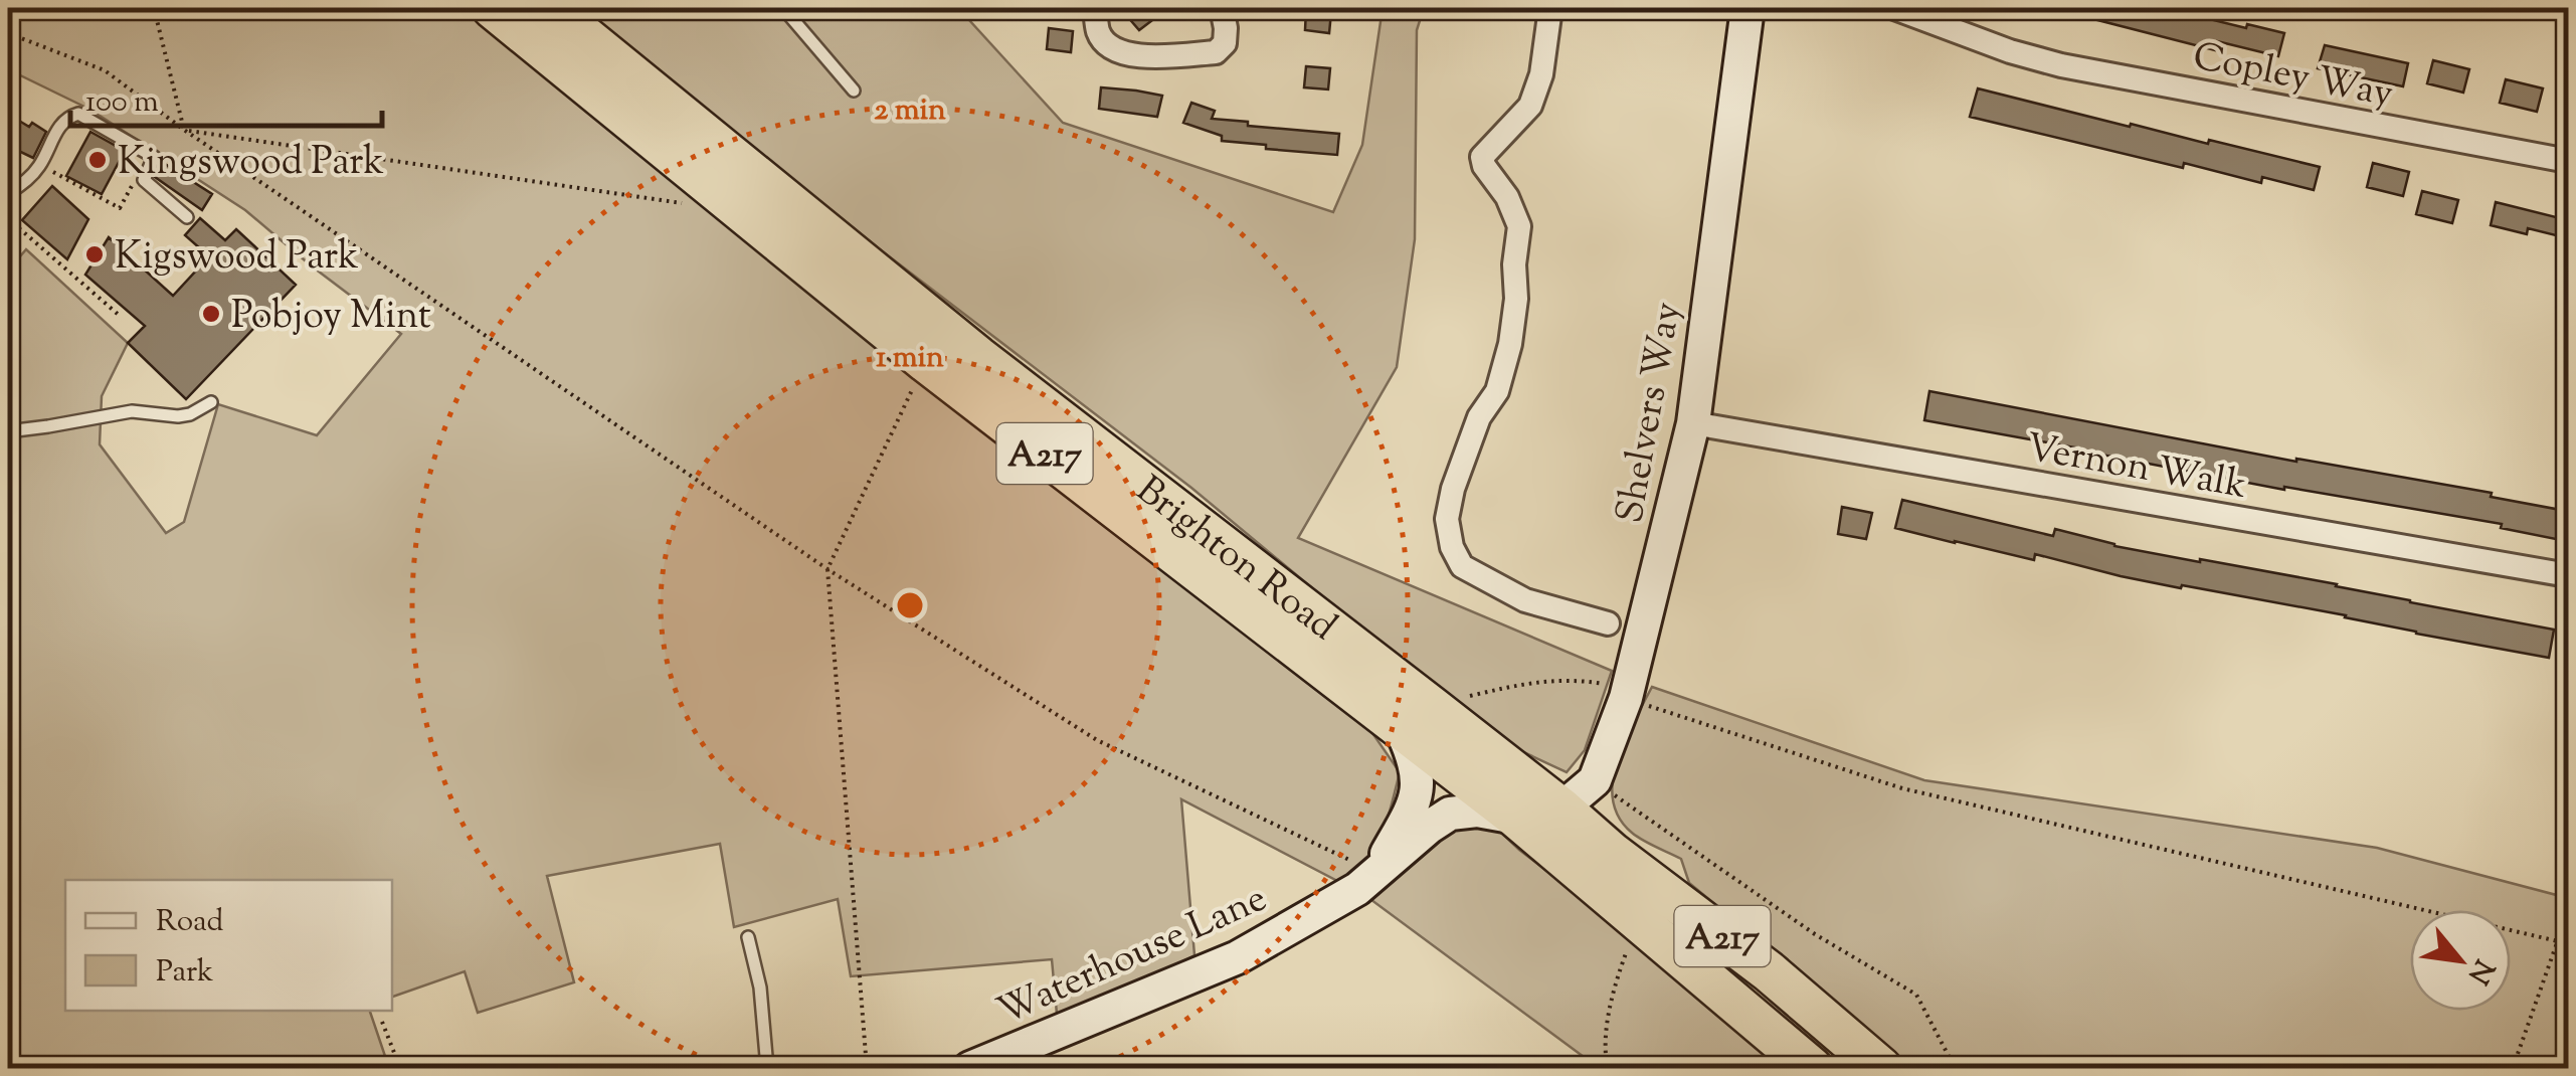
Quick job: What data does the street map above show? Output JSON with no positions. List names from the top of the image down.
{
  "streets": {
    "highway": ["A217", "Brighton Road"],
    "street": [
      "Copley Way",
      "Shelvers Way",
      "Vernon Walk",
      "Waterhouse Lane"
    ]
  },
  "crossings": [
    ["Shelvers Way", "Vernon Walk"],
    ["Shelvers Way", "Brighton Road"],
    ["Brighton Road", "Waterhouse Lane"]
  ],
  "places": ["Kingswood Park", "Kigswood Park", "Pobjoy Mint"],
  "legend": ["Road", "Park"],
  "scale_bar": "100 m",
  "north": "bottom right",
  "rings": ["2 min", "1 min"]
}
